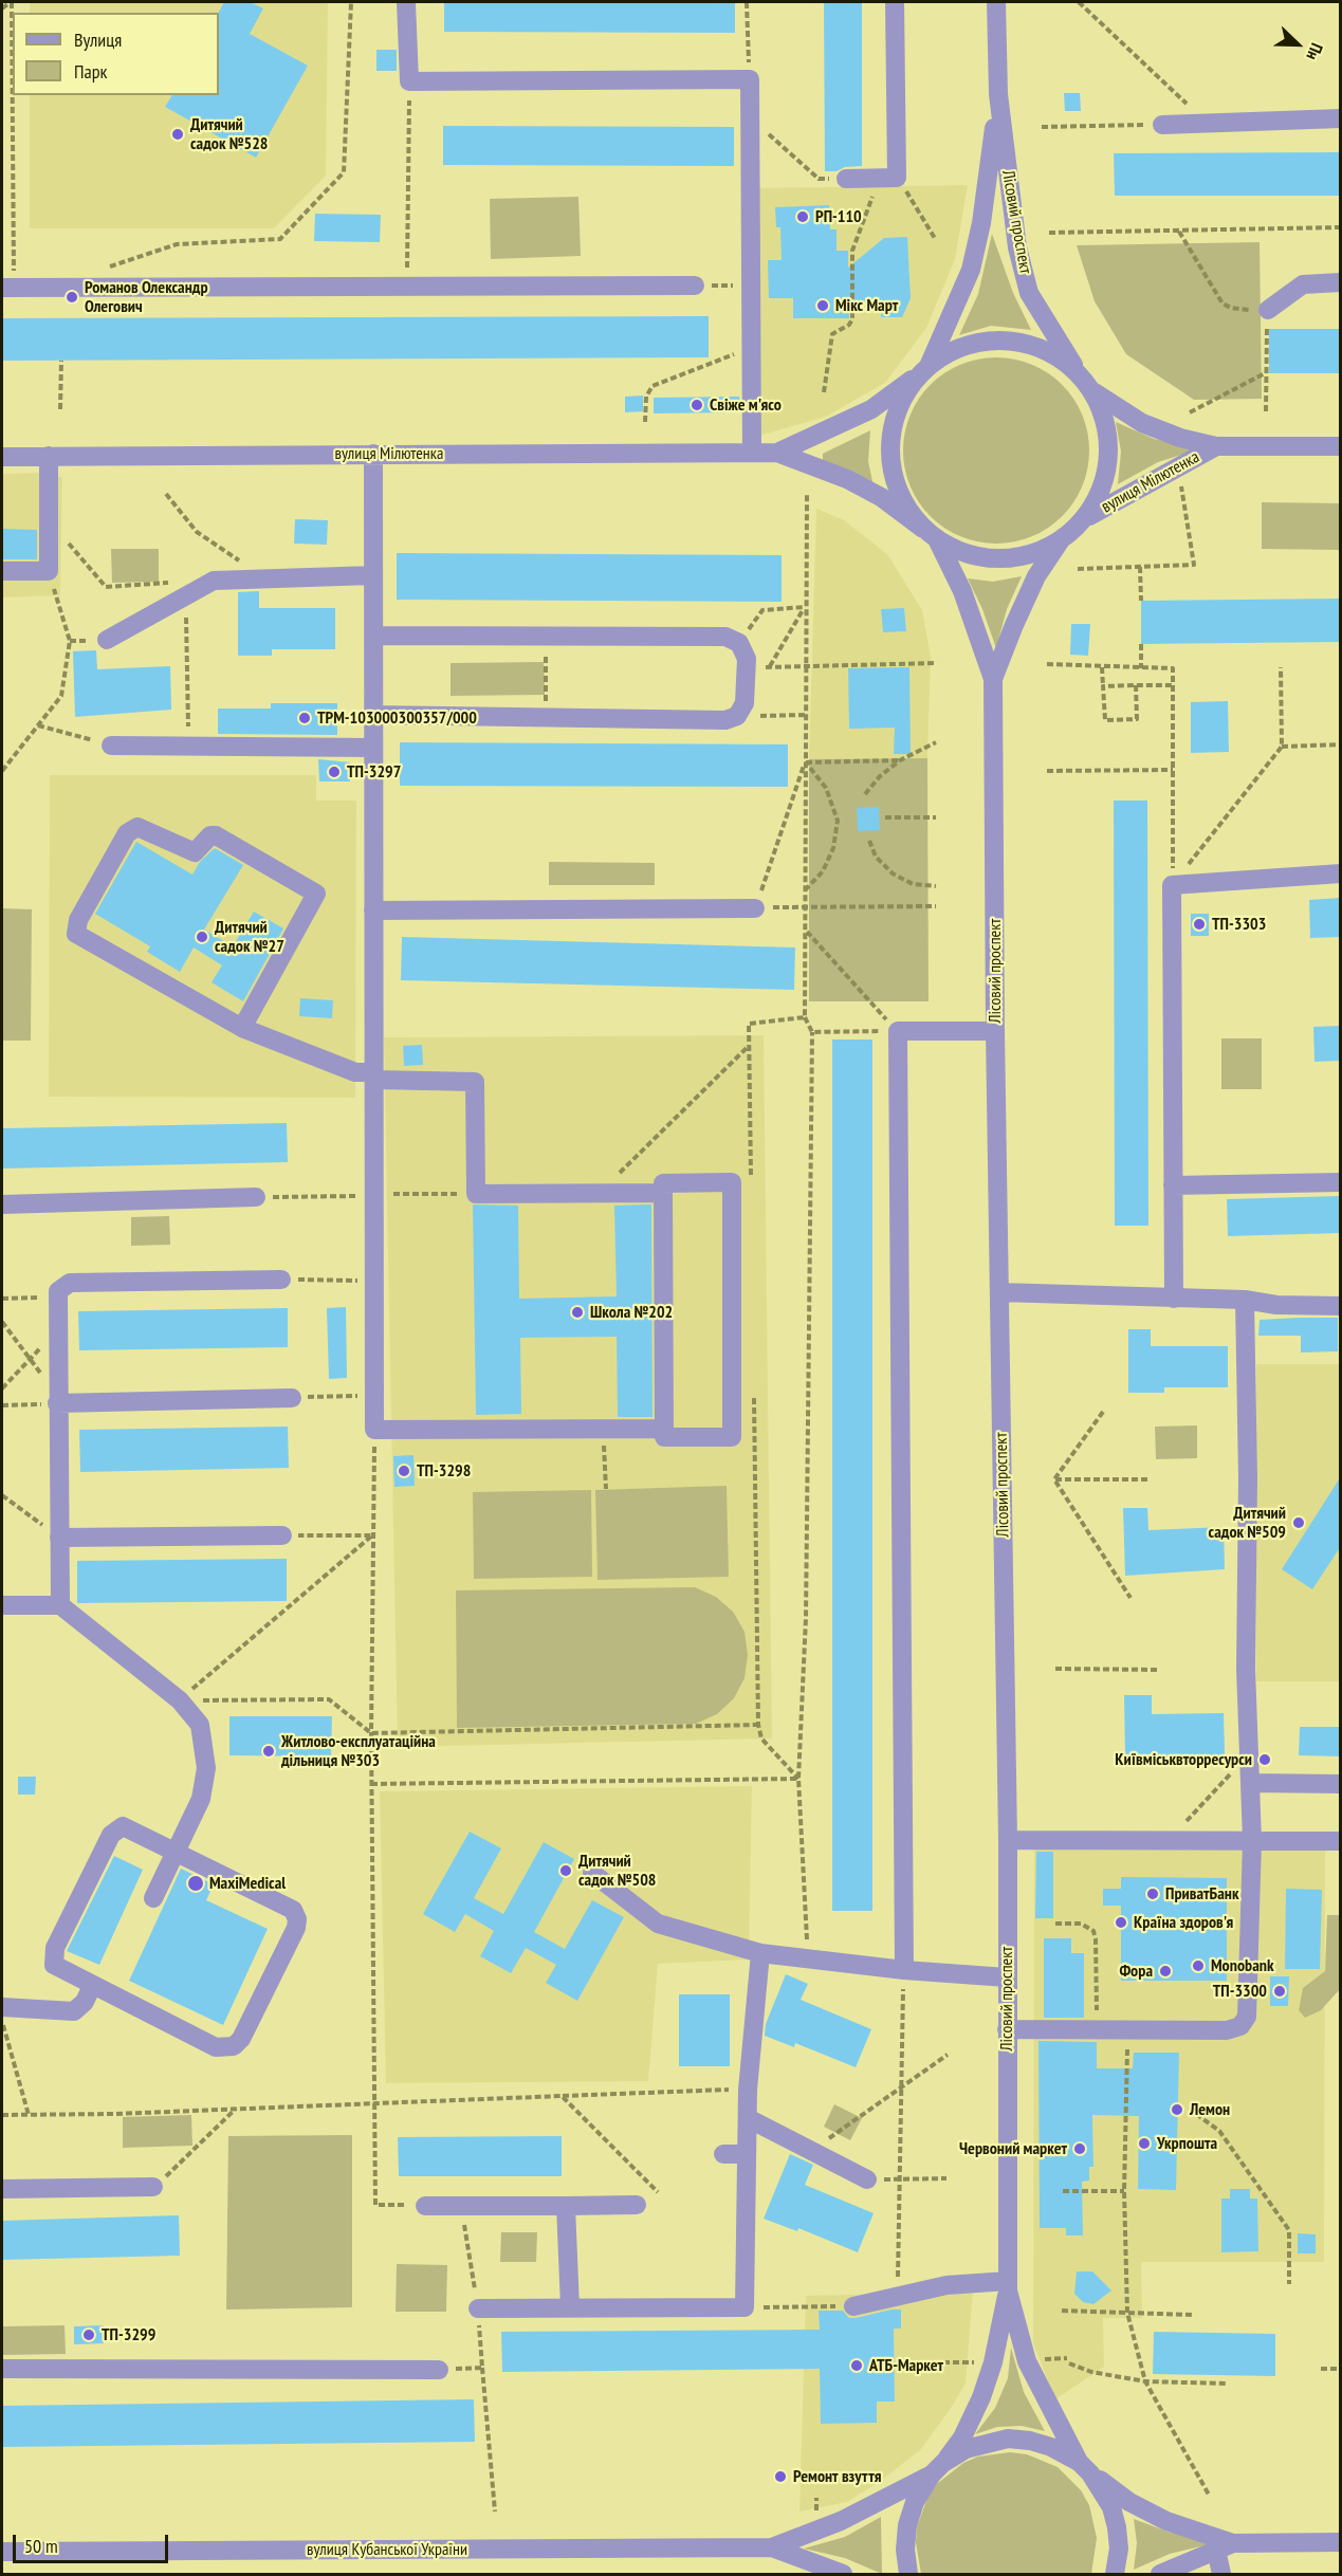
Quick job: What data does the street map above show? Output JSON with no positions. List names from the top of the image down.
{
  "streets": {
    "street": ["Лісовий проспект", "вулиця Мілютенка", "вулиця Кубанської України"]
  },
  "crossings": [
    ["Лісовий проспект", "вулиця Мілютенка"],
    ["Лісовий проспект", "вулиця Кубанської України"]
  ],
  "places": [
    "Дитячий садок №528",
    "РП-110",
    "Романов Олександр Олегович",
    "Мікс Март",
    "Свіже м'ясо",
    "ТРМ-103000300357/000",
    "ТП-3297",
    "ТП-3303",
    "Дитячий садок №27",
    "Школа №202",
    "ТП-3298",
    "Дитячий садок №509",
    "Житлово-експлуатаційна дільниця №303",
    "Київміськвторресурси",
    "Дитячий садок №508",
    "MaxiMedical",
    "ПриватБанк",
    "Країна здоров'я",
    "Monobank",
    "Фора",
    "ТП-3300",
    "Лемон",
    "Укрпошта",
    "Червоний маркет",
    "ТП-3299",
    "АТБ-Маркет",
    "Ремонт взуття"
  ],
  "legend": ["Вулиця", "Парк"],
  "scale_bar": "50 m",
  "north": "bottom right"
}
